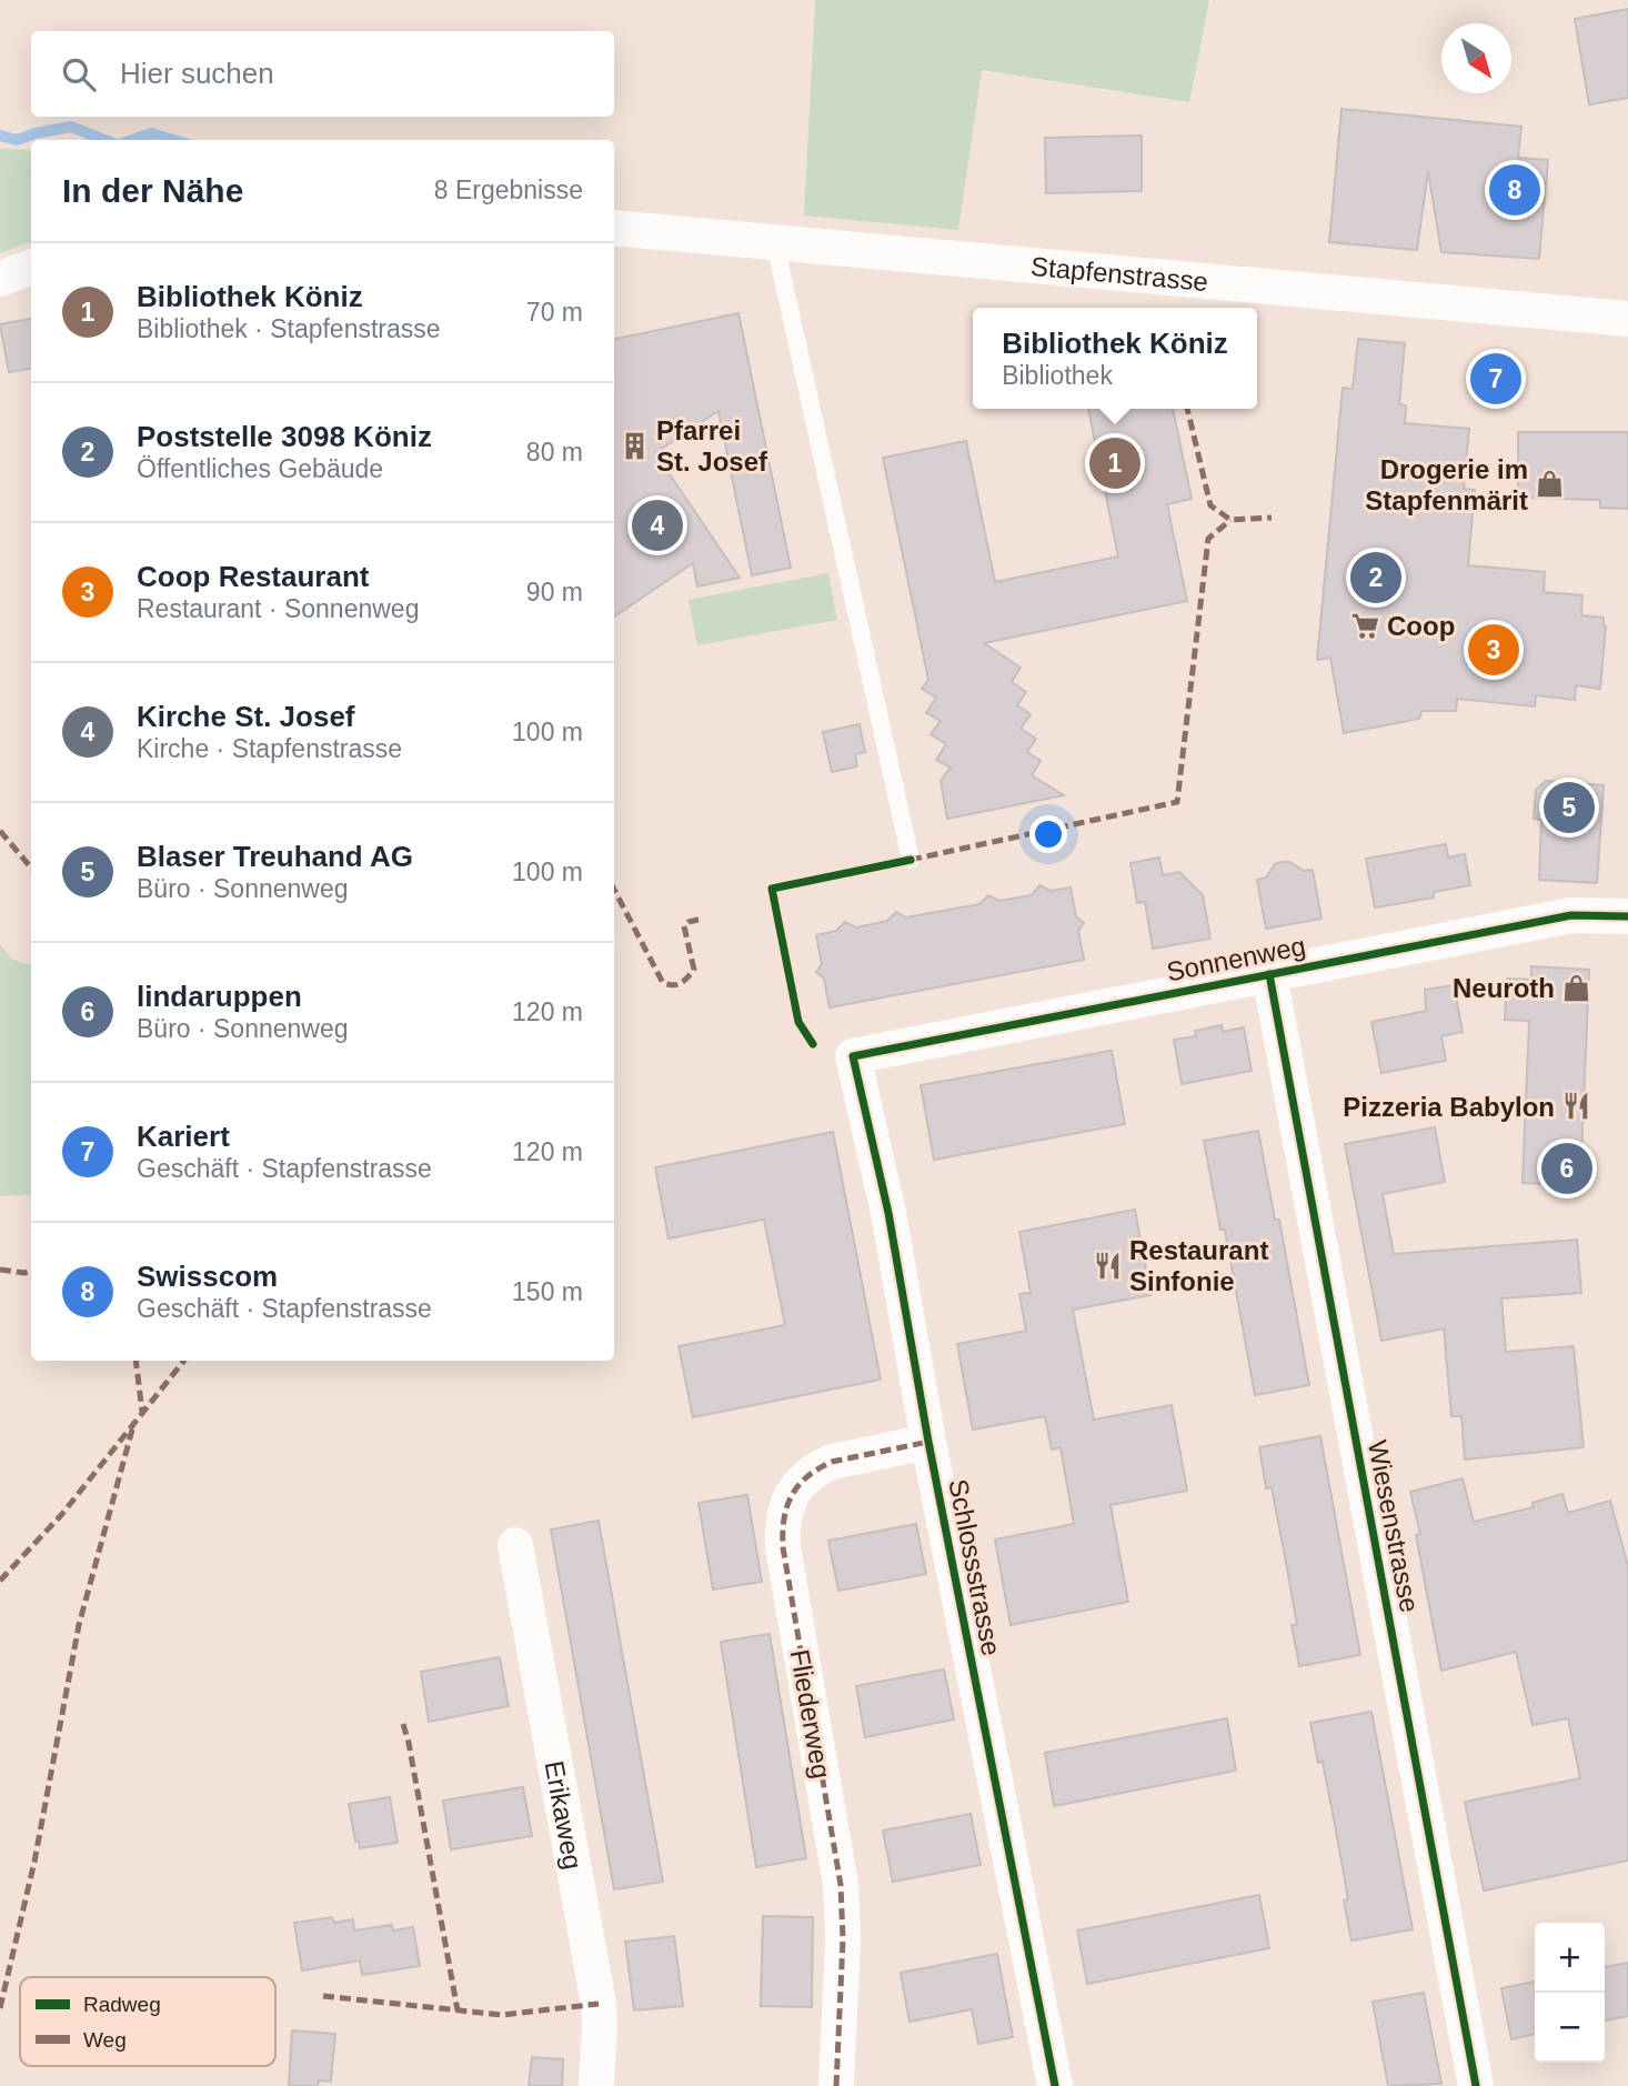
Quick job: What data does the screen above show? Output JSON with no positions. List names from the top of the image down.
{
  "streets": {
    "street": [
      "Stapfenstrasse",
      "Sonnenweg",
      "Wiesenstrasse",
      "Schlossstrasse",
      "Fliederweg",
      "Erikaweg"
    ]
  },
  "crossings": [
    ["Sonnenweg", "Wiesenstrasse"],
    ["Sonnenweg", "Schlossstrasse"],
    ["Schlossstrasse", "Fliederweg"]
  ],
  "places": {
    "building": ["Pfarrei St. Josef"],
    "shop": ["Drogerie im Stapfenmärit", "Neuroth"],
    "supermarket": ["Coop"],
    "restaurant": ["Pizzeria Babylon", "Restaurant Sinfonie"]
  },
  "legend": ["Radweg", "Weg"],
  "north": "bottom right",
  "page": {
    "search": "Hier suchen",
    "heading": ["In der Nähe", "8 Ergebnisse"],
    "pins": [
      "8",
      "7",
      "1",
      "4",
      "2",
      "3",
      "5",
      "6"
    ],
    "list": [
      {
        "mark": "1",
        "name": "Bibliothek Köniz",
        "note": "Bibliothek · Stapfenstrasse",
        "value": "70 m"
      },
      {
        "mark": "2",
        "name": "Poststelle 3098 Köniz",
        "note": "Öffentliches Gebäude",
        "value": "80 m"
      },
      {
        "mark": "3",
        "name": "Coop Restaurant",
        "note": "Restaurant · Sonnenweg",
        "value": "90 m"
      },
      {
        "mark": "4",
        "name": "Kirche St. Josef",
        "note": "Kirche · Stapfenstrasse",
        "value": "100 m"
      },
      {
        "mark": "5",
        "name": "Blaser Treuhand AG",
        "note": "Büro · Sonnenweg",
        "value": "100 m"
      },
      {
        "mark": "6",
        "name": "lindaruppen",
        "note": "Büro · Sonnenweg",
        "value": "120 m"
      },
      {
        "mark": "7",
        "name": "Kariert",
        "note": "Geschäft · Stapfenstrasse",
        "value": "120 m"
      },
      {
        "mark": "8",
        "name": "Swisscom",
        "note": "Geschäft · Stapfenstrasse",
        "value": "150 m"
      }
    ],
    "popup": ["Bibliothek Köniz", "Bibliothek"],
    "map_buttons": ["+", "−"]
  }
}
